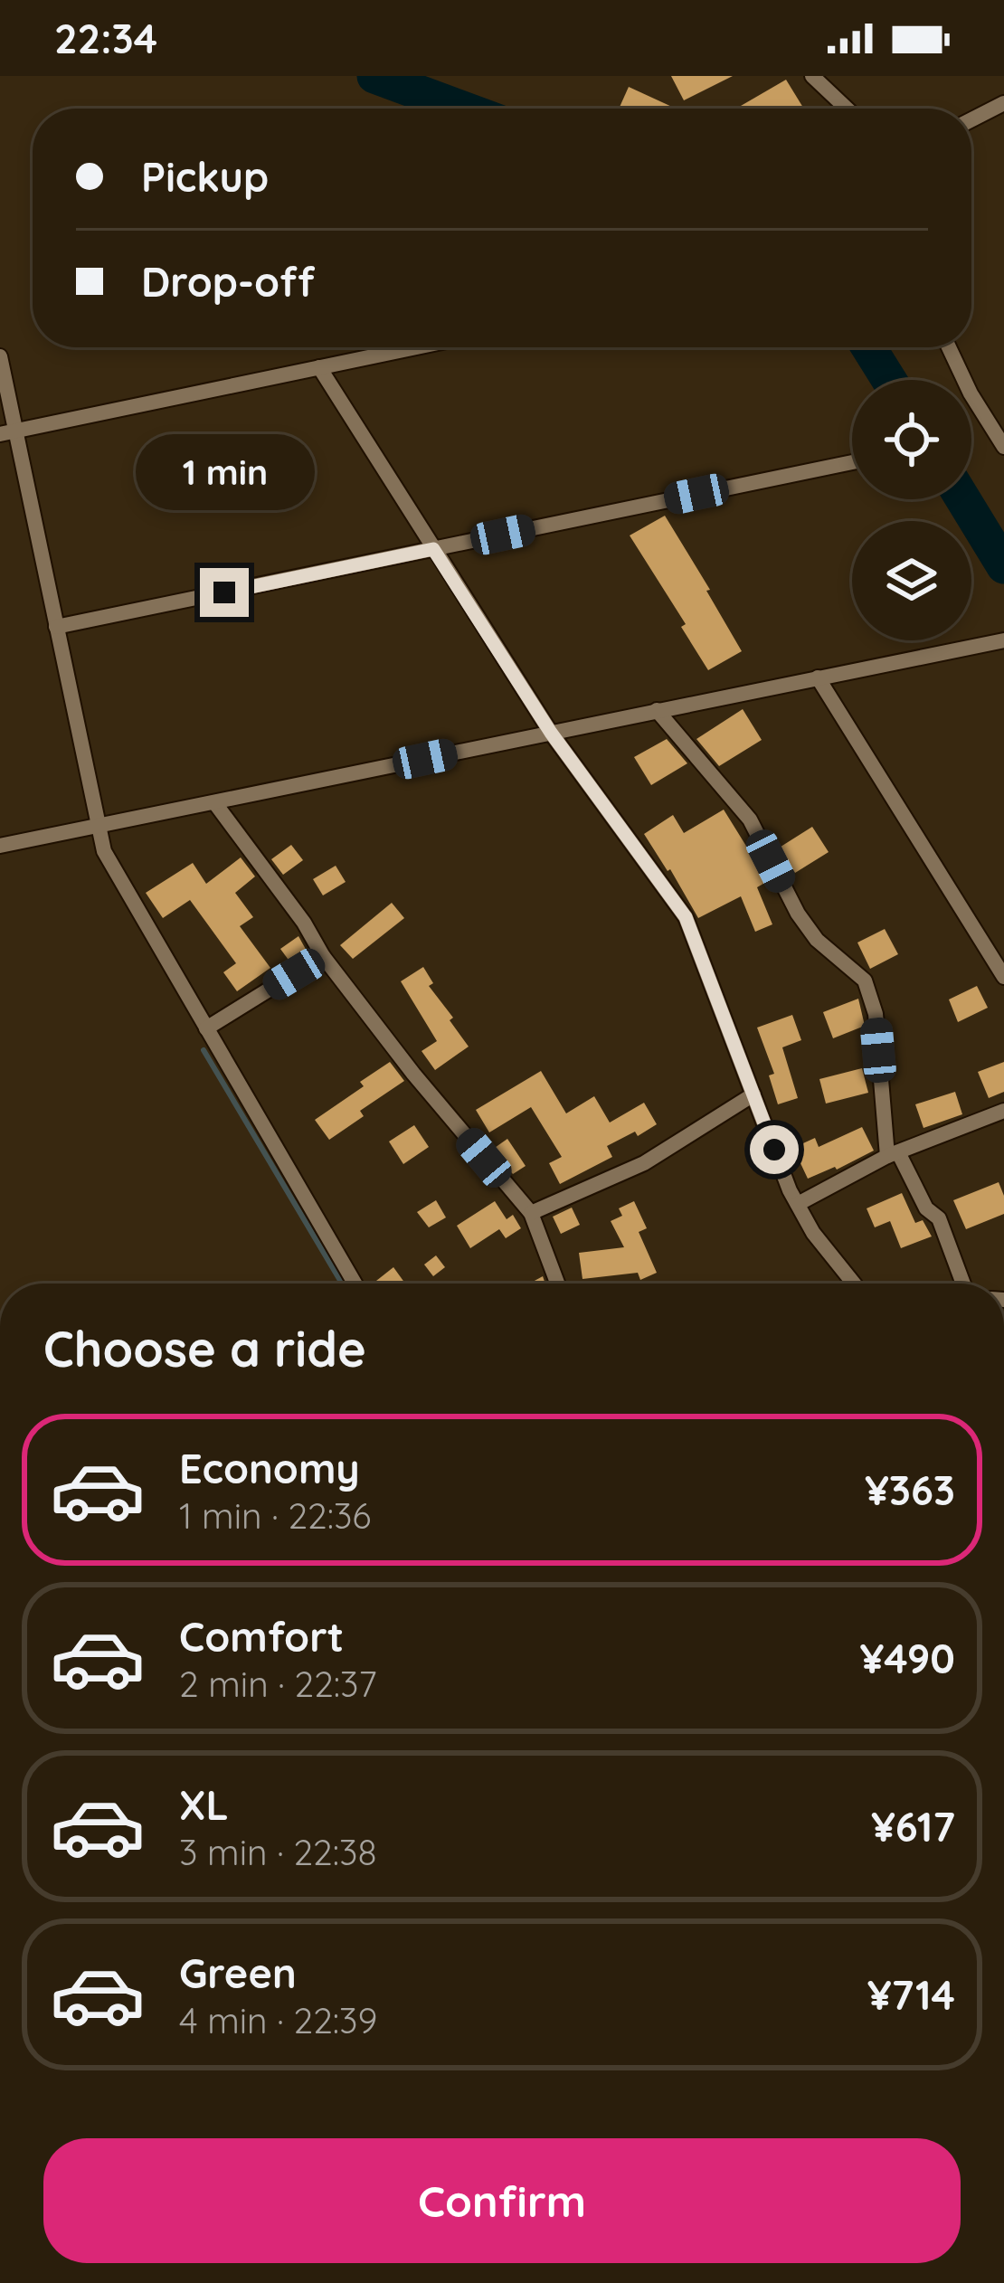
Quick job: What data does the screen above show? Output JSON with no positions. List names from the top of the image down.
{
  "page": {
    "status": "22:34",
    "banner": ["Pickup", "Drop-off"],
    "bubble": "1 min",
    "heading": "Choose a ride",
    "list": [
      {
        "name": "Economy",
        "note": "1 min · 22:36",
        "value": "¥363"
      },
      {
        "name": "Comfort",
        "note": "2 min · 22:37",
        "value": "¥490"
      },
      {
        "name": "XL",
        "note": "3 min · 22:38",
        "value": "¥617"
      },
      {
        "name": "Green",
        "note": "4 min · 22:39",
        "value": "¥714"
      }
    ],
    "buttons": "Confirm"
  }
}
